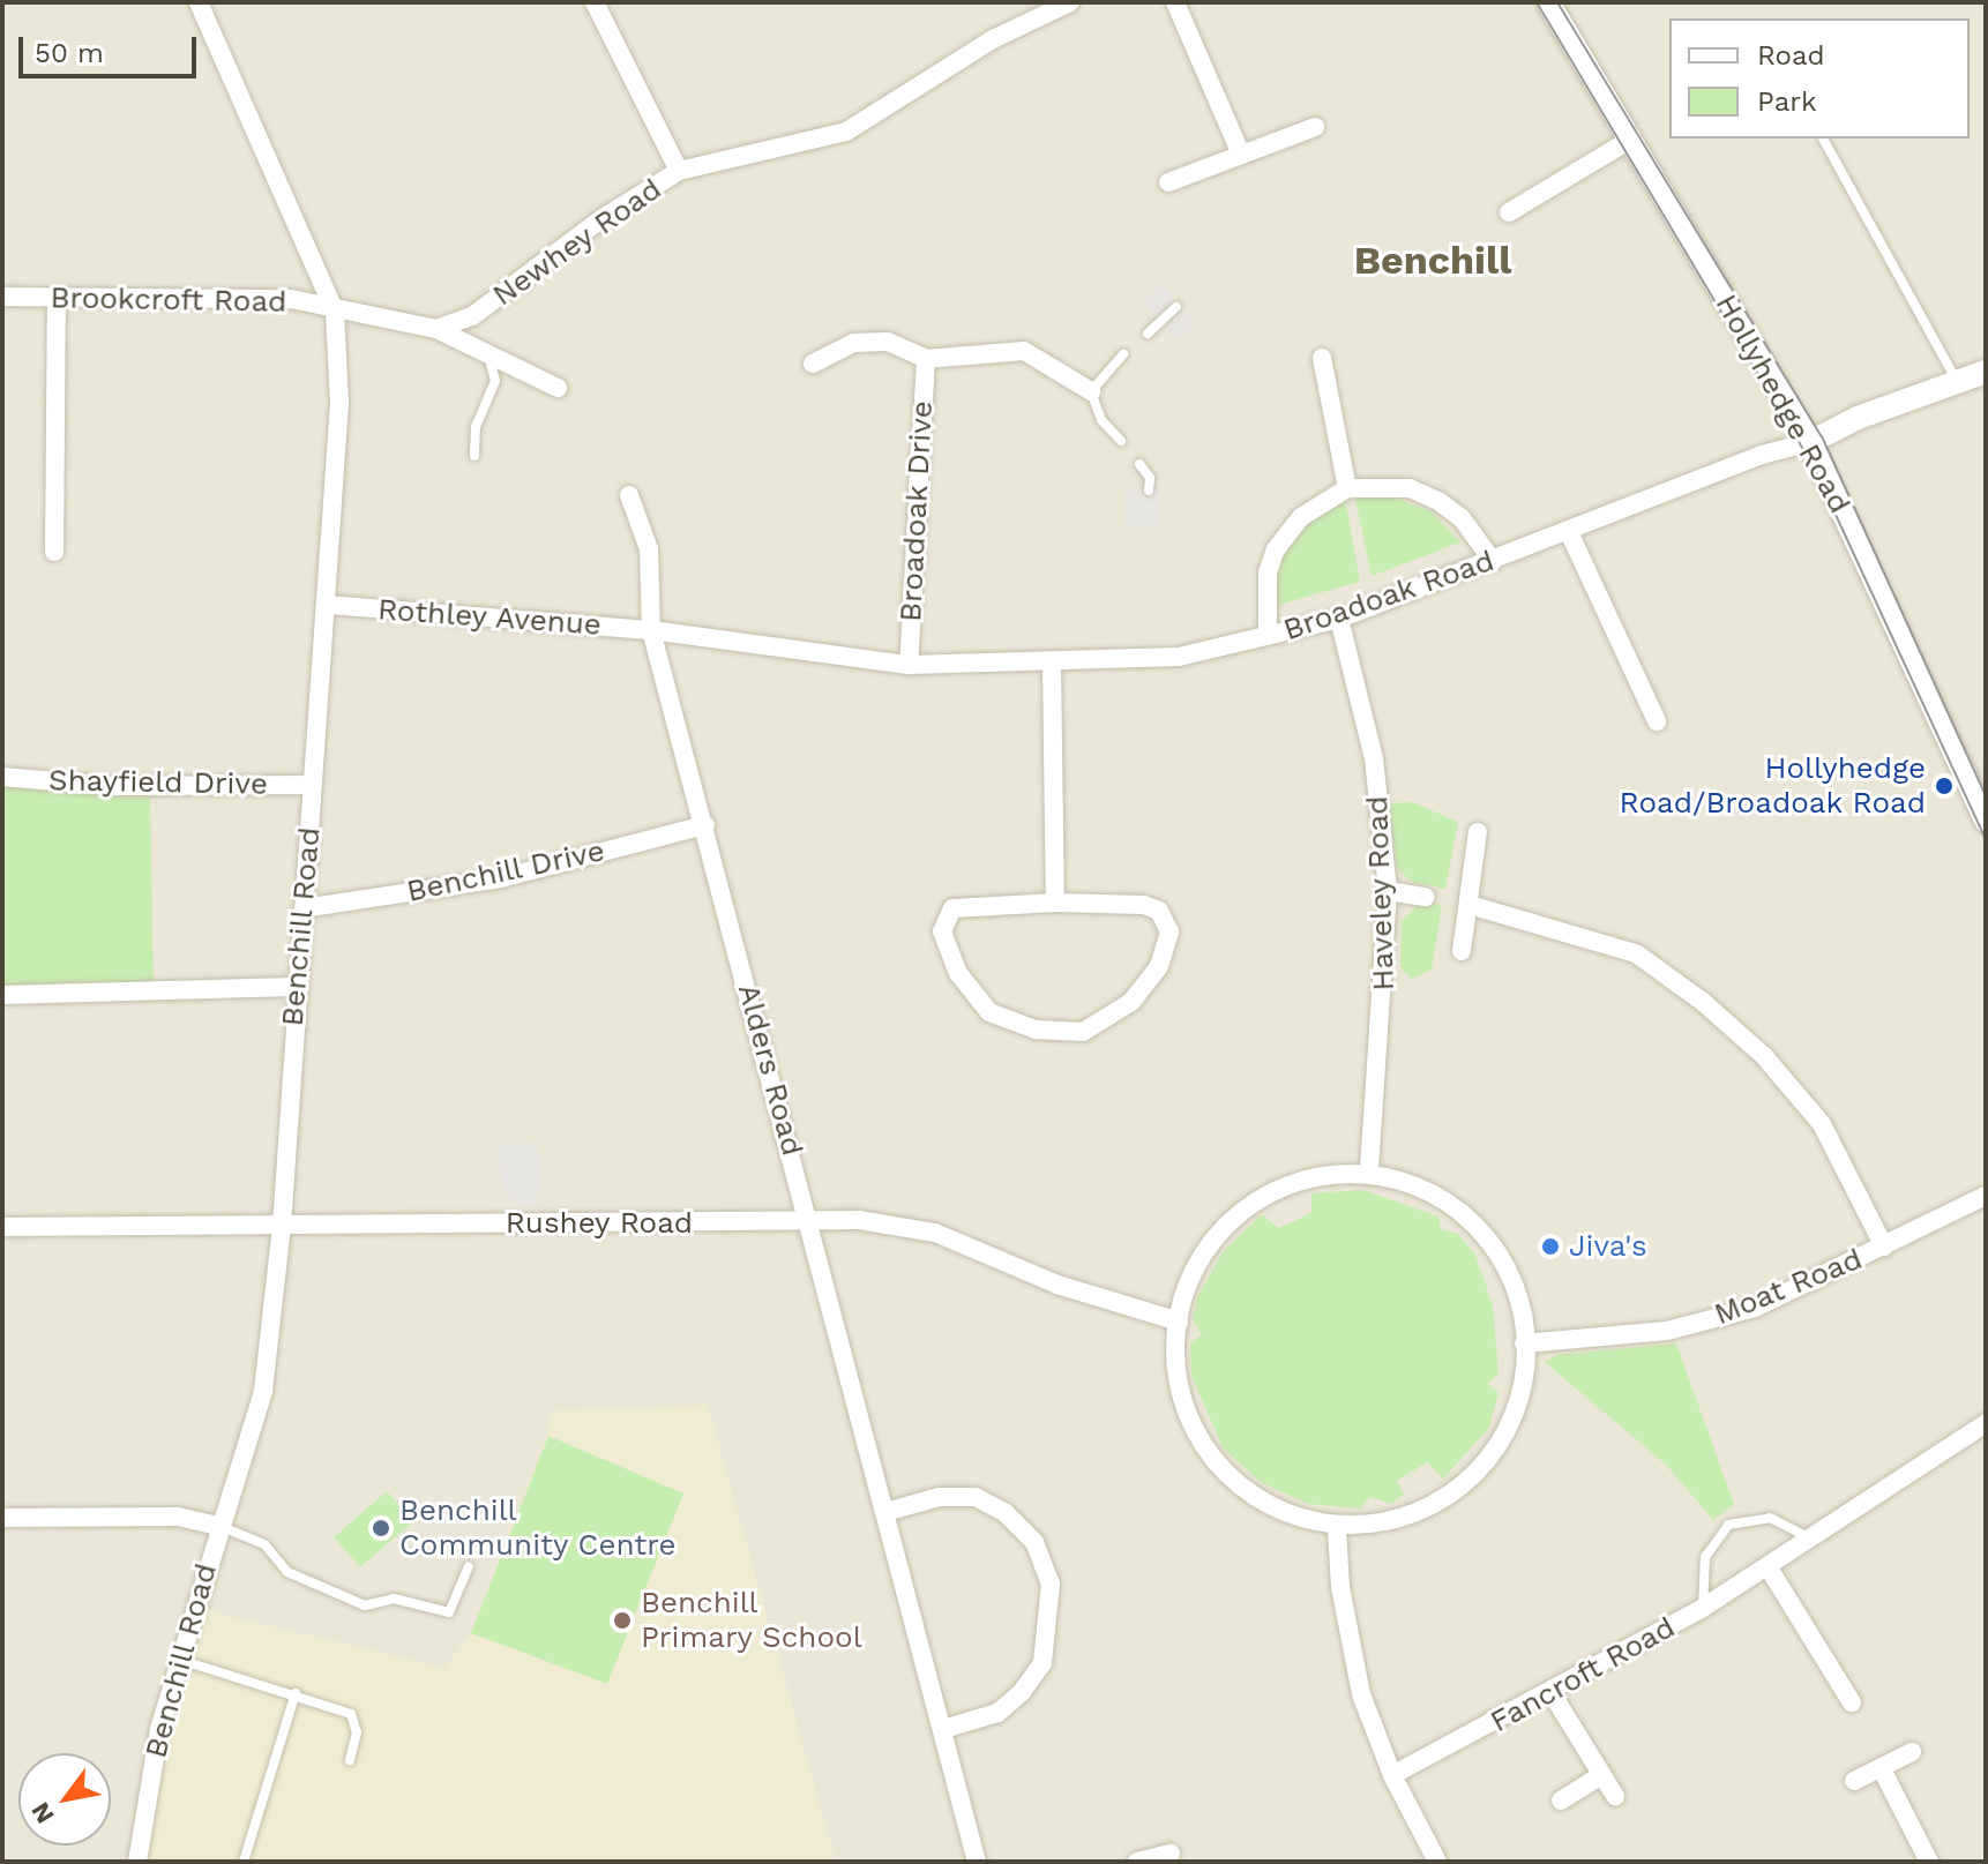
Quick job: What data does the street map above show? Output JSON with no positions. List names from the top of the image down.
{
  "streets": {
    "street": [
      "Newhey Road",
      "Brookcroft Road",
      "Hollyhedge Road",
      "Broadoak Drive",
      "Broadoak Road",
      "Rothley Avenue",
      "Shayfield Drive",
      "Benchill Drive",
      "Haveley Road",
      "Benchill Road",
      "Alders Road",
      "Rushey Road",
      "Moat Road",
      "Fancroft Road"
    ]
  },
  "crossings": [
    ["Newhey Road", "Brookcroft Road"],
    ["Brookcroft Road", "Benchill Road"],
    ["Hollyhedge Road", "Broadoak Road"],
    ["Broadoak Drive", "Broadoak Road"],
    ["Broadoak Road", "Rothley Avenue"],
    ["Broadoak Road", "Haveley Road"],
    ["Broadoak Road", "Alders Road"],
    ["Rothley Avenue", "Benchill Road"],
    ["Rothley Avenue", "Alders Road"],
    ["Shayfield Drive", "Benchill Road"],
    ["Benchill Drive", "Benchill Road"],
    ["Benchill Drive", "Alders Road"],
    ["Benchill Road", "Rushey Road"],
    ["Alders Road", "Rushey Road"]
  ],
  "districts": ["Benchill"],
  "places": [
    "Hollyhedge Road/Broadoak Road",
    "Jiva's",
    "Benchill Community Centre",
    "Benchill Primary School"
  ],
  "legend": ["Road", "Park"],
  "scale_bar": "50 m",
  "north": "bottom left"
}
